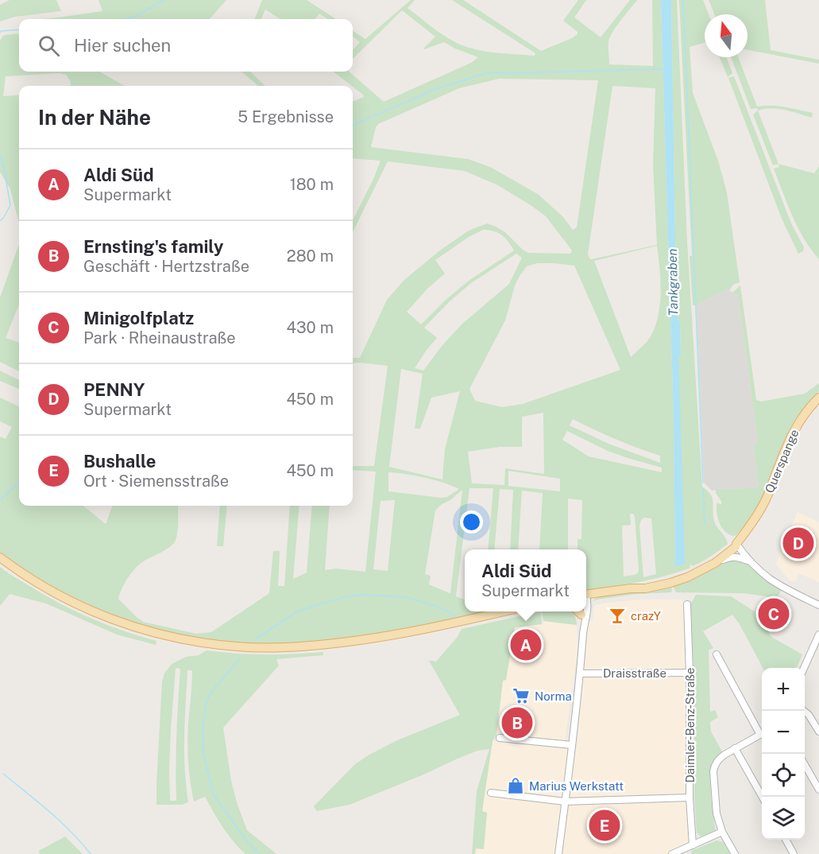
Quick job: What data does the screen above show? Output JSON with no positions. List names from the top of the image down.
{
  "streets": {
    "main road": ["Querspange"],
    "street": ["Draisstraße", "Daimler-Benz-Straße"]
  },
  "crossings": [
    ["Draisstraße", "Daimler-Benz-Straße"]
  ],
  "water": ["Tankgraben"],
  "places": {
    "bar": ["crazY"],
    "supermarket": ["Norma"],
    "shop": ["Marius Werkstatt"]
  },
  "north": "top",
  "page": {
    "search": "Hier suchen",
    "heading": ["In der Nähe", "5 Ergebnisse"],
    "list": [
      {
        "mark": "A",
        "name": "Aldi Süd",
        "note": "Supermarkt",
        "value": "180 m"
      },
      {
        "mark": "B",
        "name": "Ernsting's family",
        "note": "Geschäft · Hertzstraße",
        "value": "280 m"
      },
      {
        "mark": "C",
        "name": "Minigolfplatz",
        "note": "Park · Rheinaustraße",
        "value": "430 m"
      },
      {
        "mark": "D",
        "name": "PENNY",
        "note": "Supermarkt",
        "value": "450 m"
      },
      {
        "mark": "E",
        "name": "Bushalle",
        "note": "Ort · Siemensstraße",
        "value": "450 m"
      }
    ],
    "pins": [
      "D",
      "C",
      "A",
      "B",
      "E"
    ],
    "popup": ["Aldi Süd", "Supermarkt"],
    "map_buttons": ["+", "−"]
  }
}
